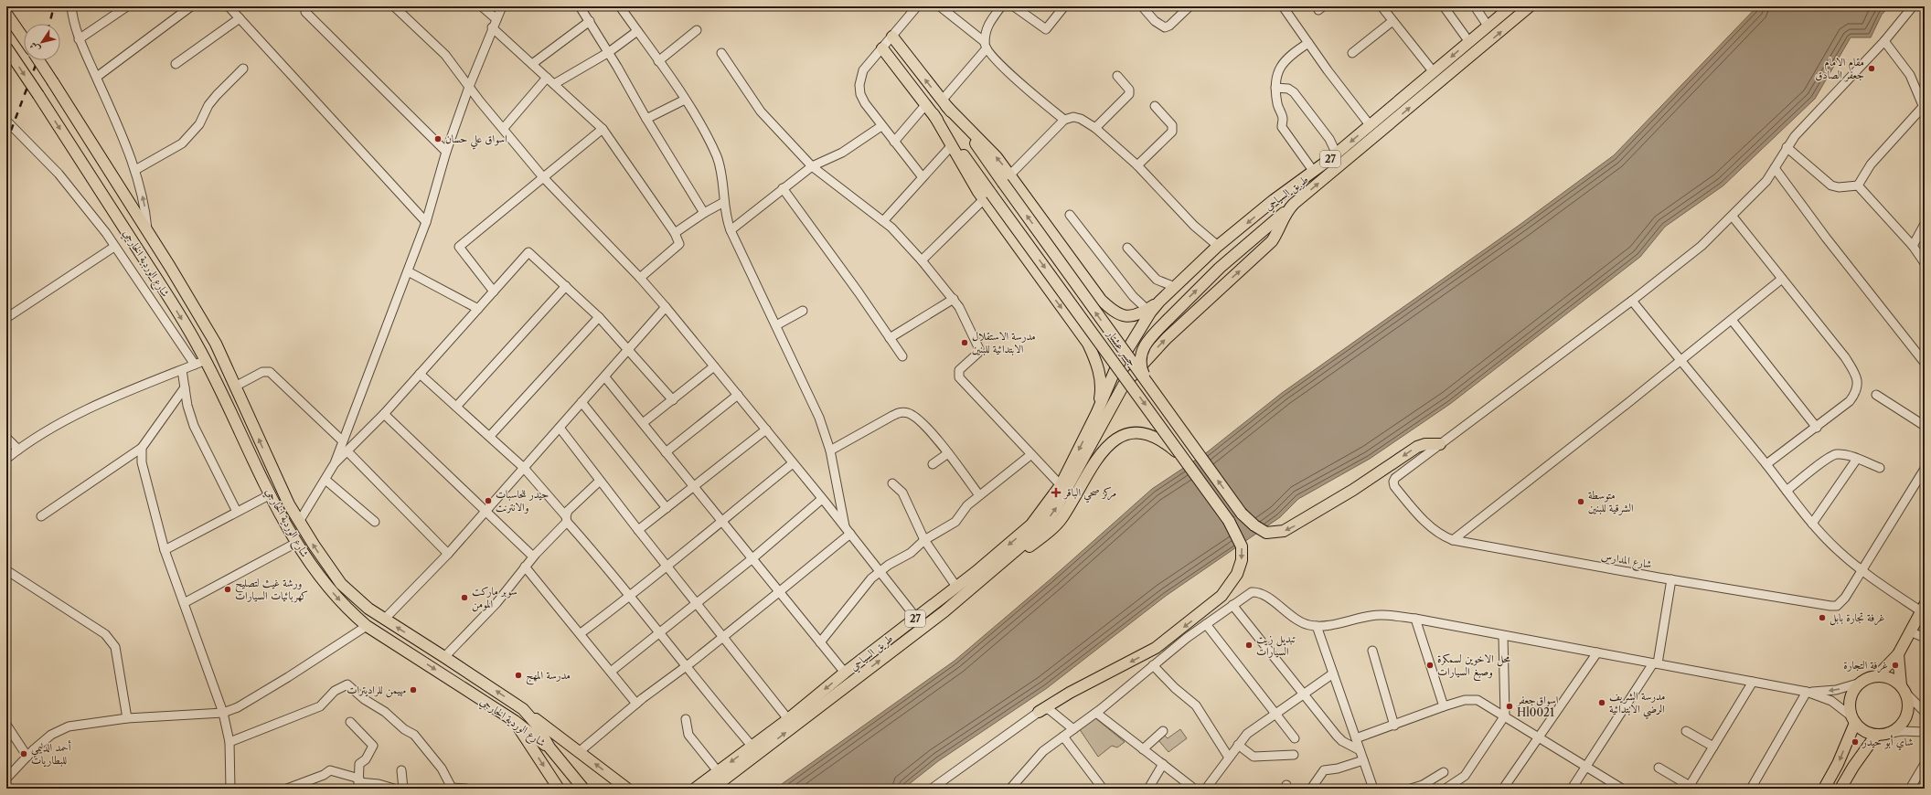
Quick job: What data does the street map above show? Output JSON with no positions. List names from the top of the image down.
{
  "streets": {
    "main road": [
      "27",
      "طريق السياحي",
      "شارع الوردية الخارجي",
      "جسر عشتار"
    ],
    "street": ["شارع المدارس"]
  },
  "crossings": [
    ["جسر عشتار", "شارع المدارس"]
  ],
  "places": {
    "other": [
      "مقام الامام جعفر الصادق",
      "اسواق علي حسان",
      "مدرسة الاستقلال الابتدائية للبنين",
      "حيدر للحاسبات والانترنت",
      "متوسطة الشرقية للبنين",
      "ورشة غيث لتصليح كهربائيات السيارات",
      "سوبر ماركت المومن",
      "غرفة تجارة بابل",
      "تبديل زيت السيارات",
      "محل الاخوين لسمكرة وصبغ السيارات",
      "غرفة التجارة",
      "مدرسة المهج",
      "مهيمن للراديترات",
      "مدرسة الشريف الرضي الابتدائية",
      "اسواق‌جعفر Hl0021",
      "شاي أبو حيدر",
      "أحمد الدليمي للبطاريات"
    ],
    "health": ["مركز صحي الباقر"]
  },
  "north": "bottom left"
}
